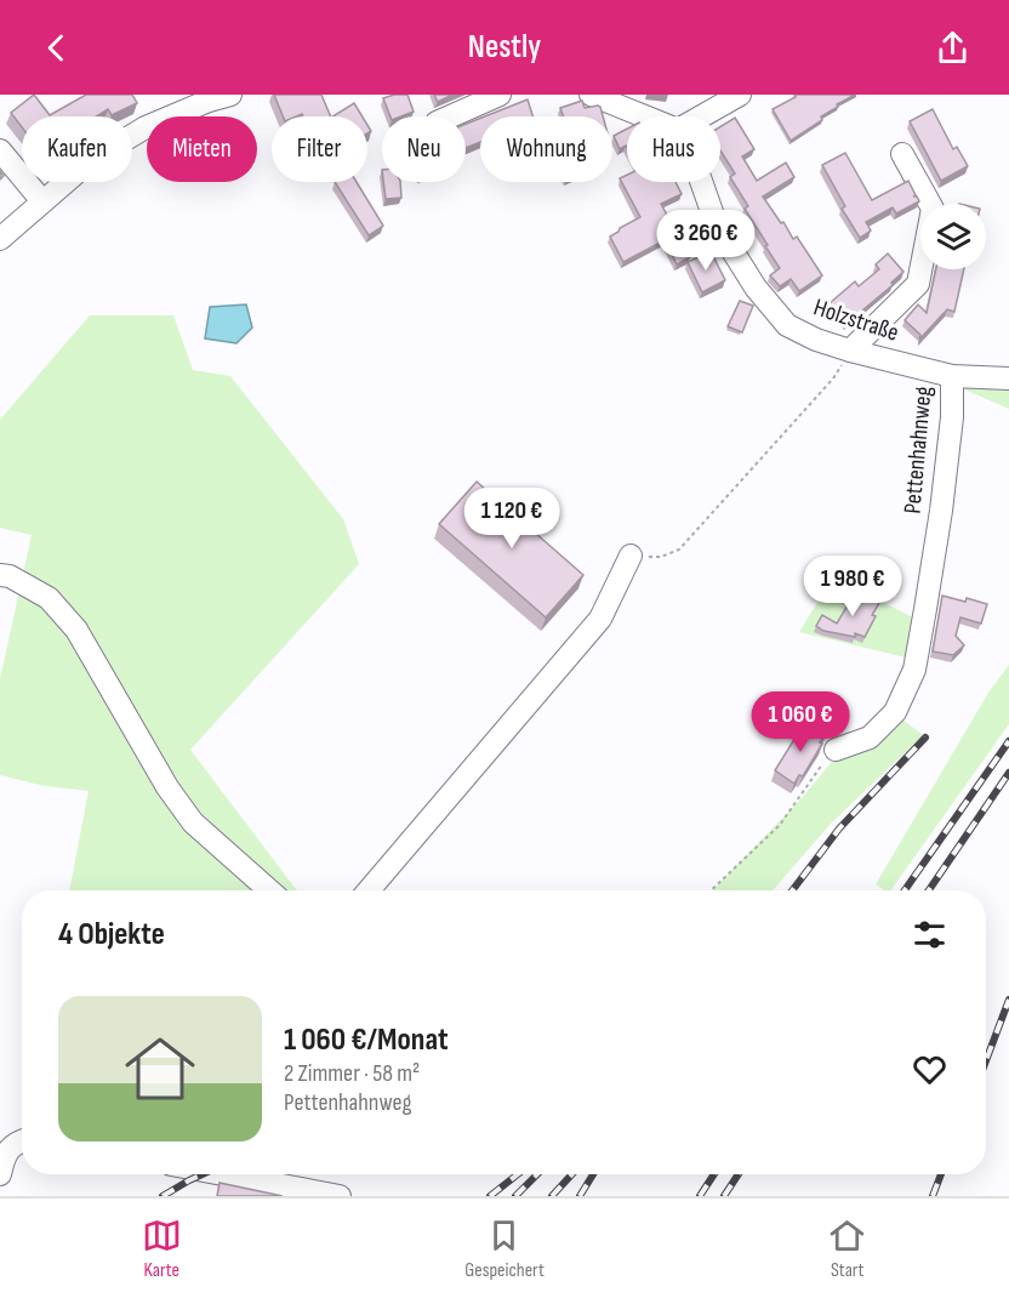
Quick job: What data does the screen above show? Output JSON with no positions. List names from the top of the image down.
{
  "streets": {
    "street": ["Holzstraße", "Pettenhahnweg"]
  },
  "crossings": [
    ["Holzstraße", "Pettenhahnweg"]
  ],
  "page": {
    "header": "Nestly",
    "chip": [
      "Kaufen",
      "Mieten",
      "Filter",
      "Neu",
      "Wohnung",
      "Haus"
    ],
    "price": [
      "3 260 €",
      "1 120 €",
      "1 980 €",
      "1 060 €"
    ],
    "heading": "4 Objekte",
    "list": [
      {
        "name": "1 060 €/Monat",
        "note": "2 Zimmer · 58 m² · Pettenhahnweg"
      }
    ],
    "tabs": ["Karte", "Gespeichert", "Start"]
  }
}
